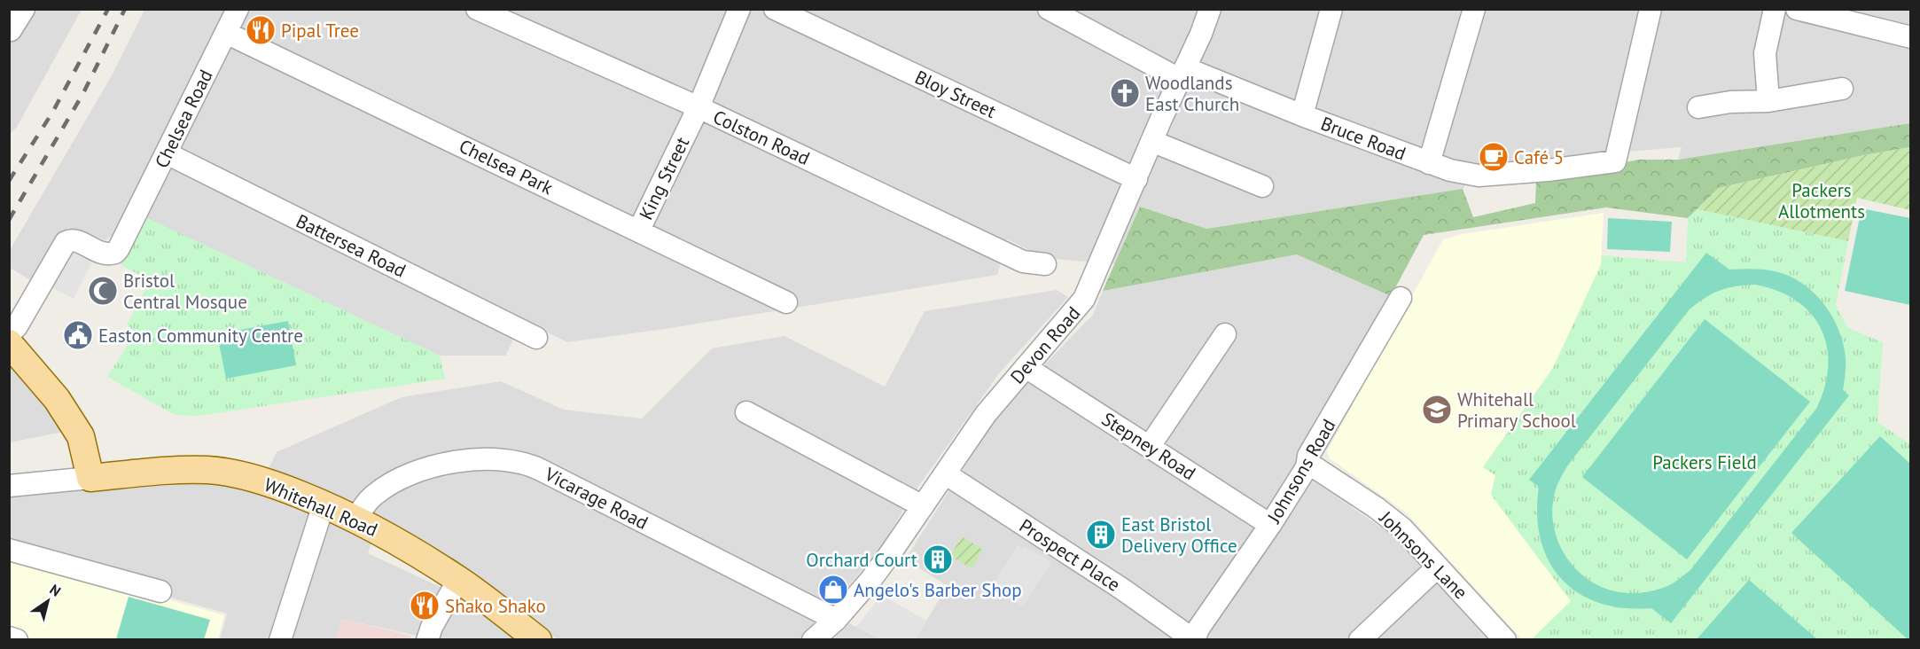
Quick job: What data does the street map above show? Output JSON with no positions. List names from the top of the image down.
{
  "streets": {
    "main road": ["Whitehall Road"],
    "street": [
      "Bloy Street",
      "Chelsea Road",
      "Colston Road",
      "Bruce Road",
      "Chelsea Park",
      "King Street",
      "Battersea Road",
      "Devon Road",
      "Stepney Road",
      "Johnsons Road",
      "Vicarage Road",
      "Prospect Place",
      "Johnsons Lane"
    ]
  },
  "crossings": [
    ["Bloy Street", "Devon Road"],
    ["Chelsea Road", "Chelsea Park"],
    ["Chelsea Road", "Battersea Road"],
    ["Colston Road", "King Street"],
    ["Bruce Road", "Devon Road"],
    ["Chelsea Park", "King Street"],
    ["Devon Road", "Stepney Road"],
    ["Devon Road", "Vicarage Road"],
    ["Devon Road", "Prospect Place"],
    ["Stepney Road", "Johnsons Road"],
    ["Johnsons Road", "Prospect Place"],
    ["Johnsons Road", "Johnsons Lane"],
    ["Vicarage Road", "Whitehall Road"]
  ],
  "parks": ["Packers Allotments", "Packers Field"],
  "places": {
    "restaurant": ["Pipal Tree", "Shako Shako"],
    "church": ["Woodlands East Church"],
    "cafe": ["Café 5"],
    "mosque": ["Bristol Central Mosque"],
    "public building": ["Easton Community Centre"],
    "school or university": ["Whitehall Primary School"],
    "building": ["East Bristol Delivery Office", "Orchard Court"],
    "shop": ["Angelo's Barber Shop"]
  },
  "north": "top right"
}
